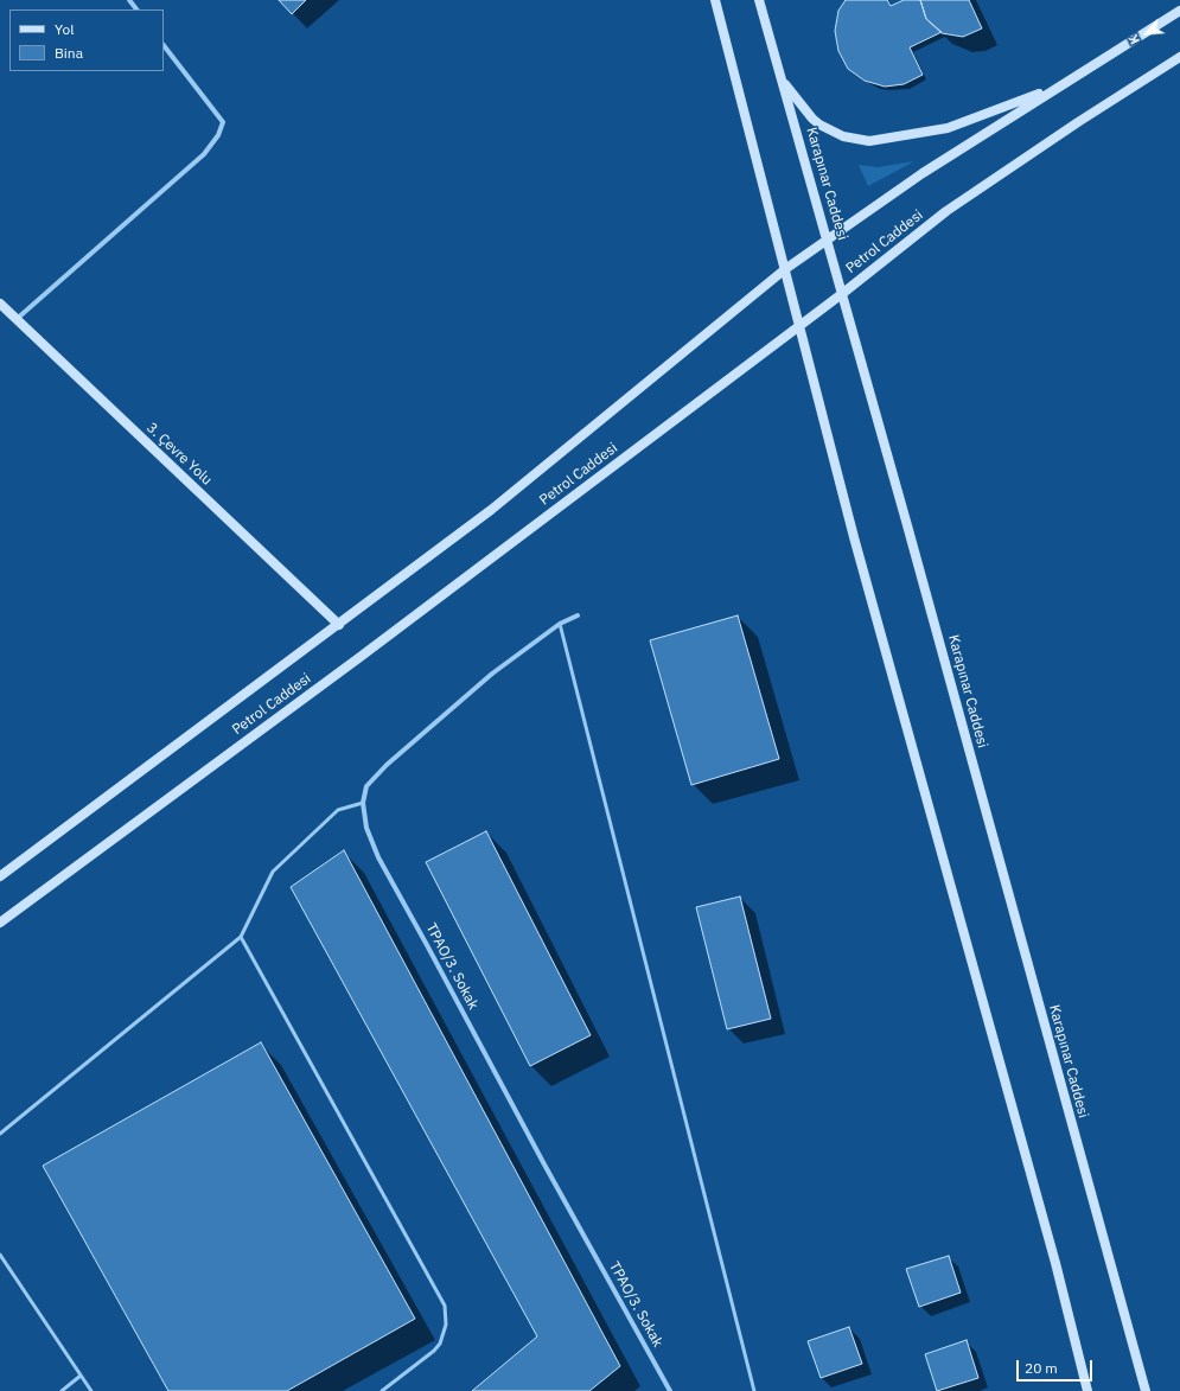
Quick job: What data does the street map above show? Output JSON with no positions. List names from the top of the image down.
{
  "streets": {
    "main road": ["Karapınar Caddesi", "Petrol Caddesi", "3. Çevre Yolu"],
    "street": ["TPAO/3. Sokak"]
  },
  "crossings": [
    ["Karapınar Caddesi", "Petrol Caddesi"],
    ["Petrol Caddesi", "3. Çevre Yolu"]
  ],
  "legend": ["Yol", "Bina"],
  "scale_bar": "20 m",
  "north": "bottom left"
}
